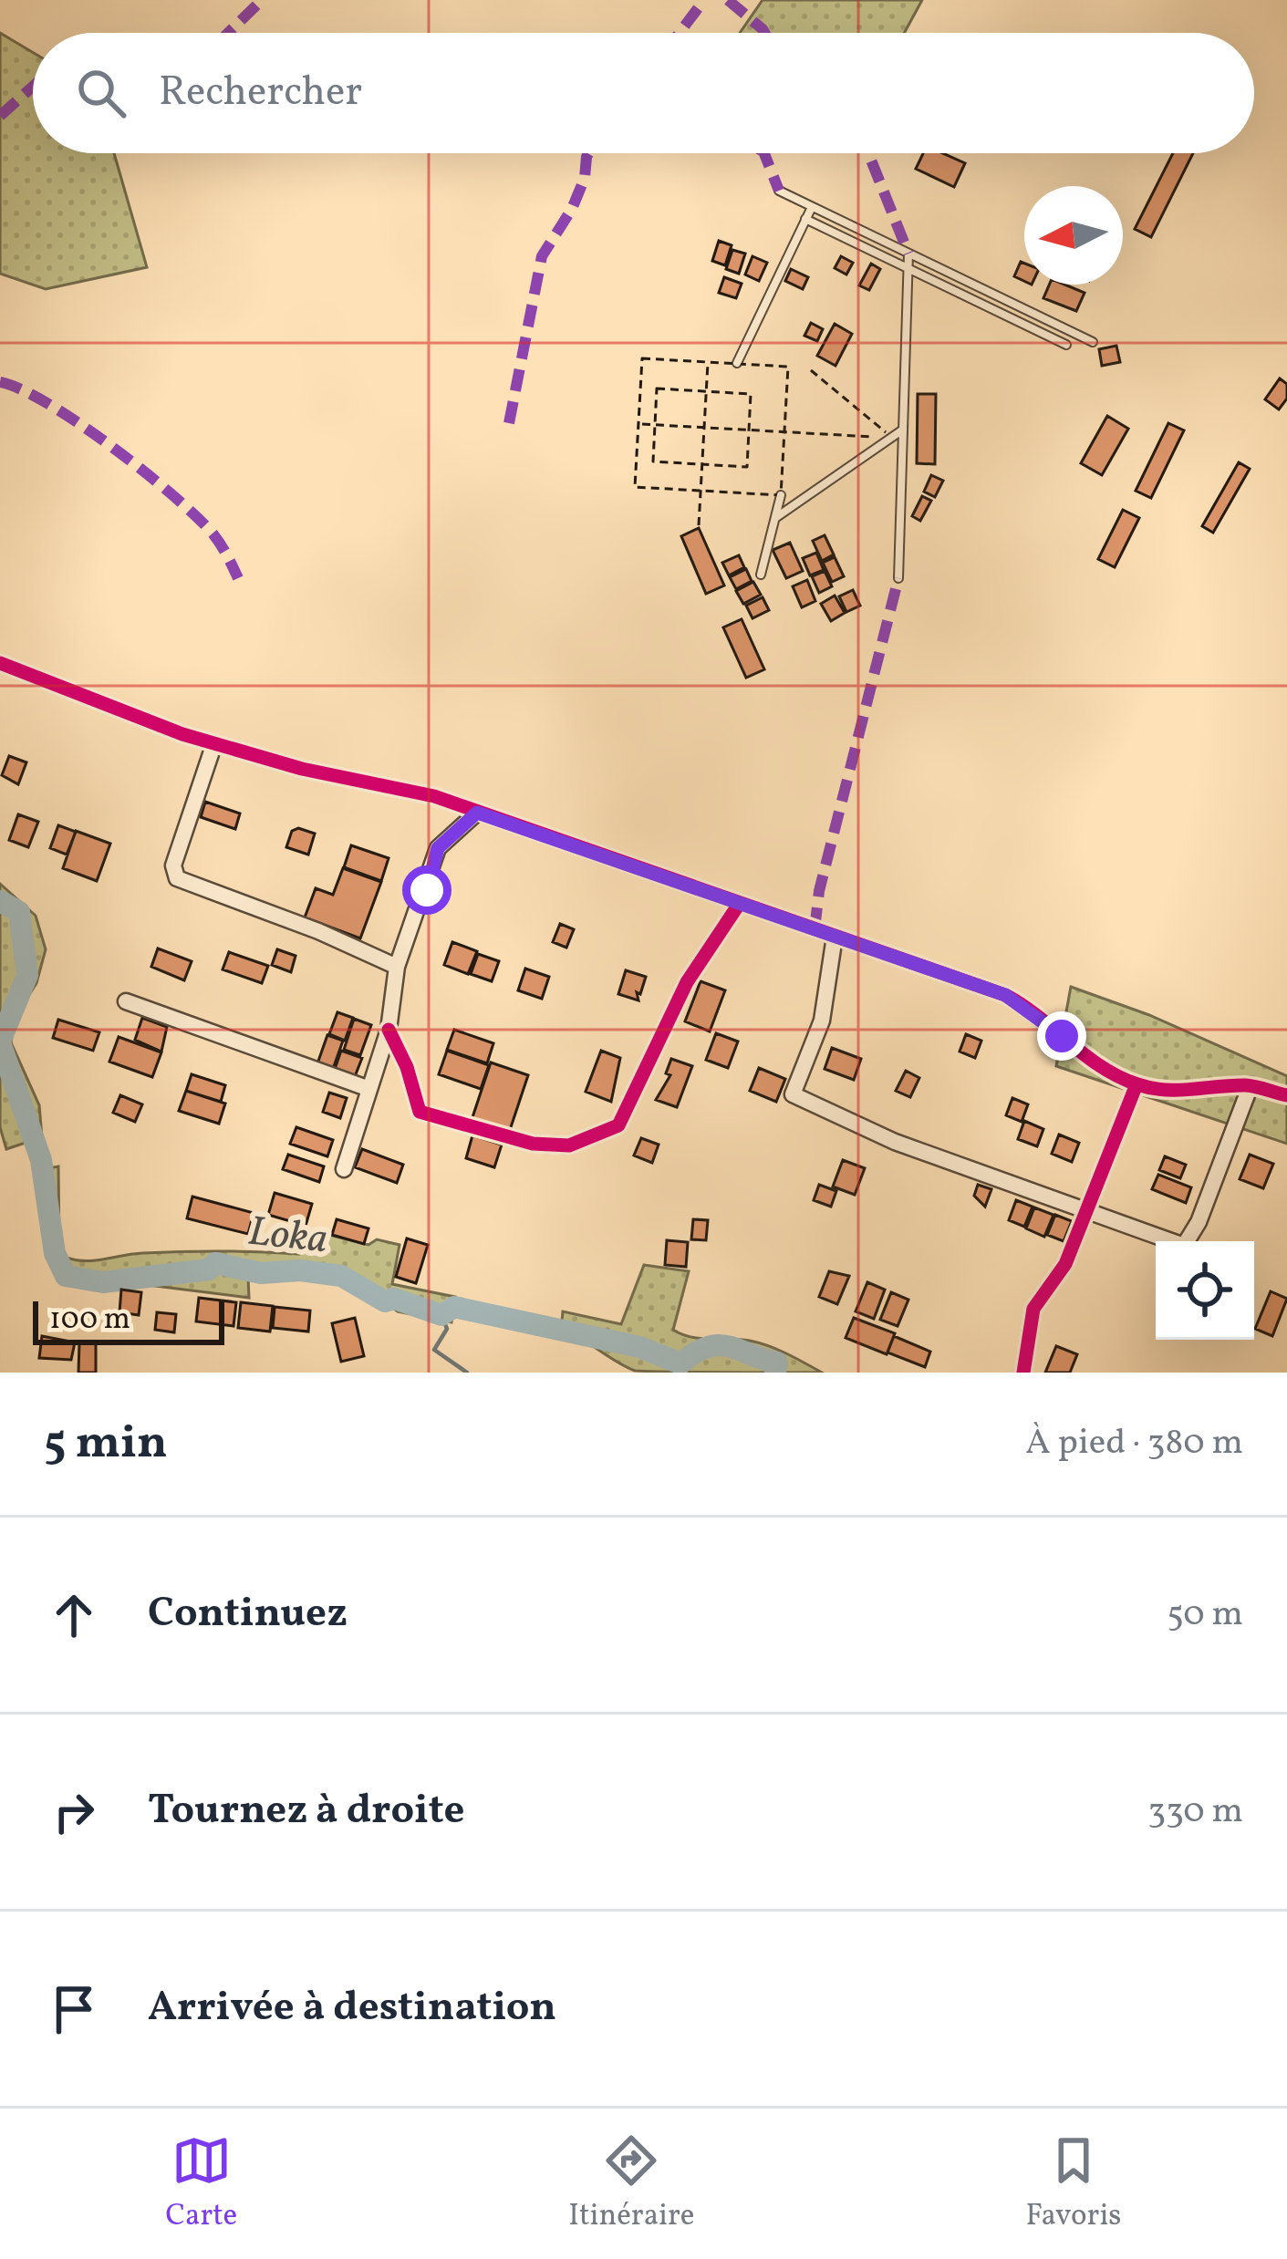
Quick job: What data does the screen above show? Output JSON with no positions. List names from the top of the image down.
{
  "water": ["Loka"],
  "scale_bar": "100 m",
  "north": "left",
  "page": {
    "search": "Rechercher",
    "scale": "100 m",
    "heading": ["5 min", "À pied · 380 m"],
    "list": [
      ["Continuez", "50 m"],
      ["Tournez à droite", "330 m"],
      "Arrivée à destination"
    ],
    "nav": ["Carte", "Itinéraire", "Favoris"]
  }
}
